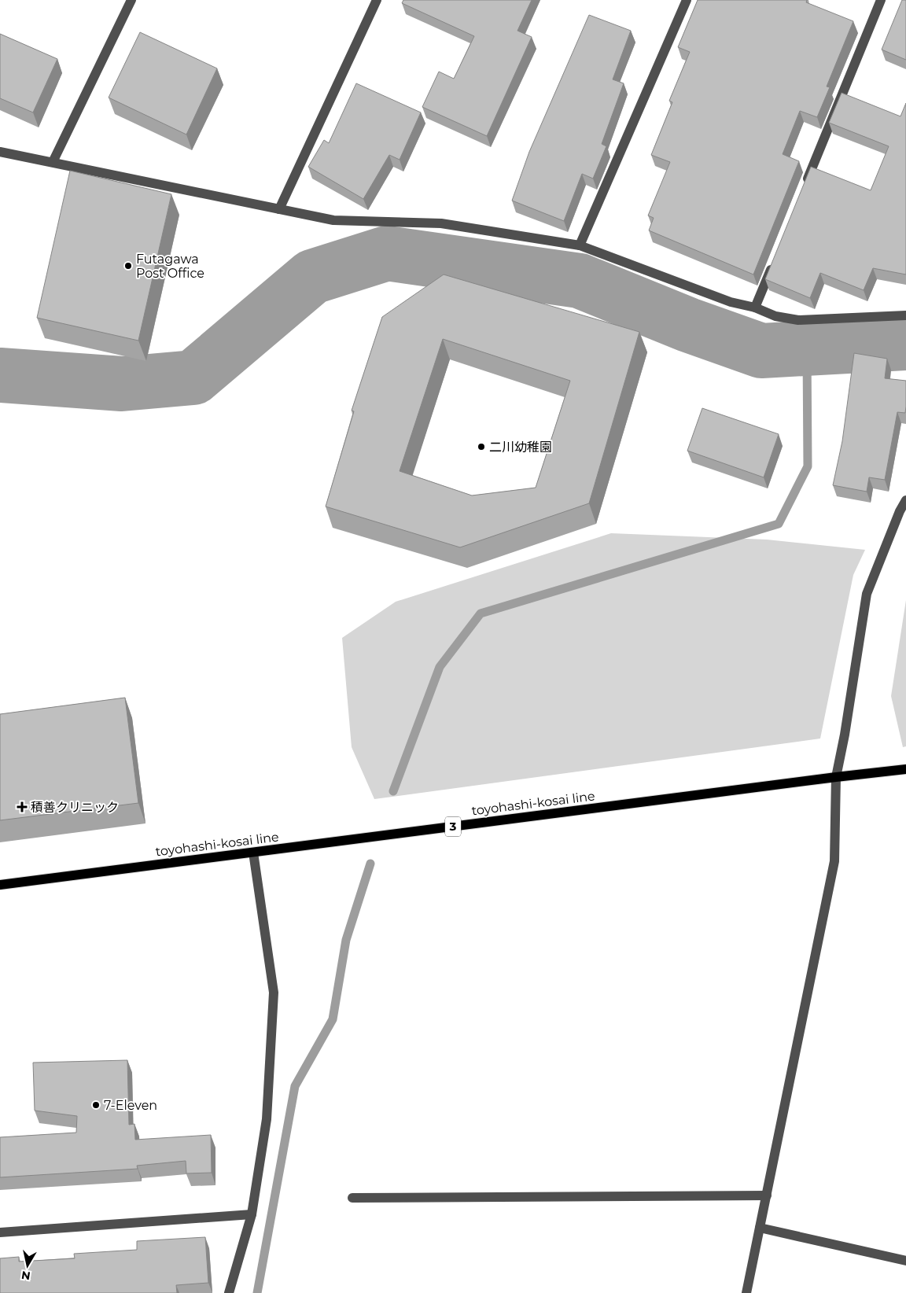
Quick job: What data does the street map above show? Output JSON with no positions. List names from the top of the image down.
{
  "streets": {
    "main road": ["toyohashi-kosai line", "3"]
  },
  "places": {
    "other": ["Futagawa Post Office", "二川幼稚園", "7-Eleven"],
    "health": ["積善クリニック"]
  },
  "north": "bottom"
}
